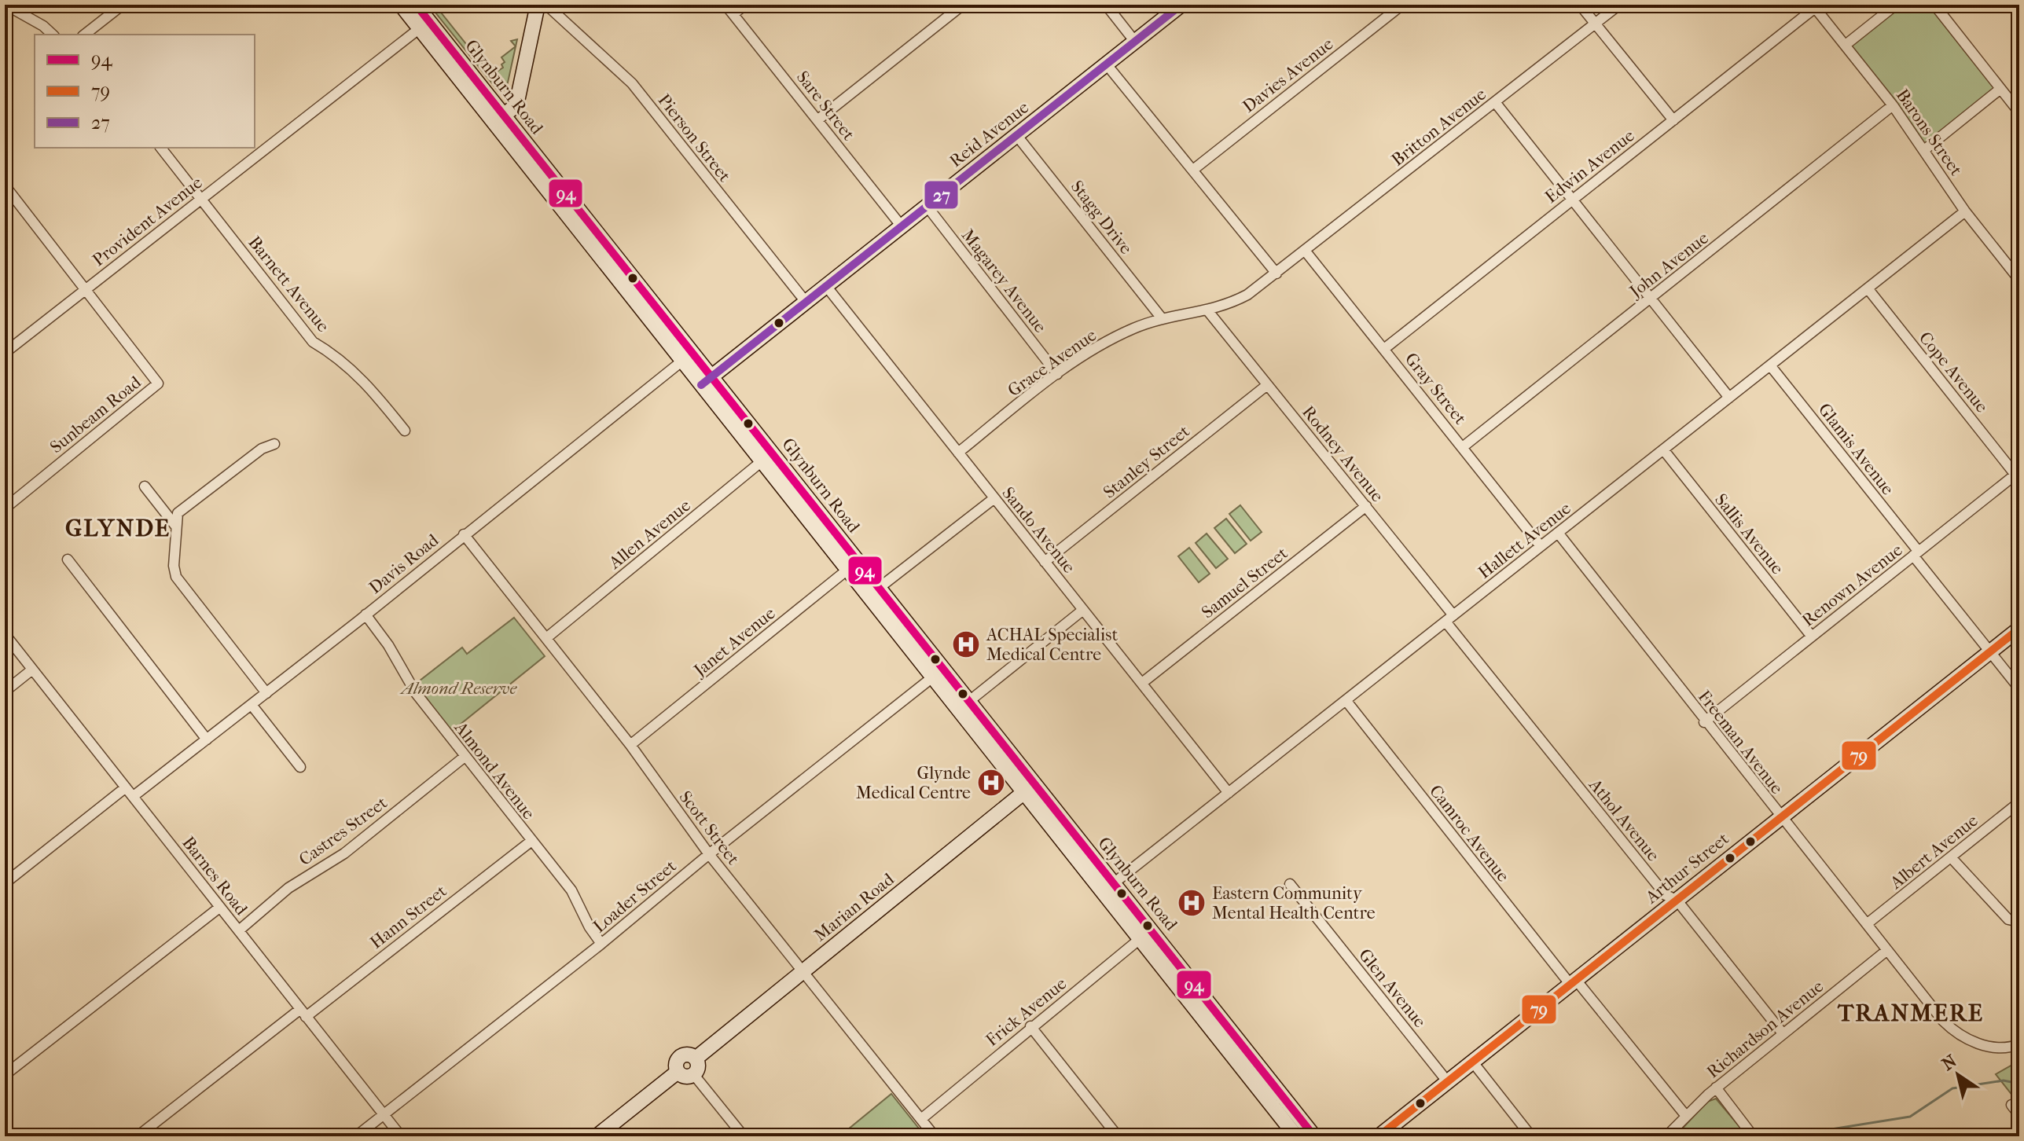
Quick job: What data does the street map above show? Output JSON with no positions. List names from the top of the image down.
{
  "streets": {
    "main road": [
      "Glynburn Road",
      "Reid Avenue",
      "Arthur Street",
      "Marian Road"
    ],
    "street": [
      "Davies Avenue",
      "Sare Street",
      "Britton Avenue",
      "Barons Street",
      "Pierson Street",
      "Edwin Avenue",
      "Stagg Drive",
      "Provident Avenue",
      "John Avenue",
      "Magarey Avenue",
      "Barnett Avenue",
      "Grace Avenue",
      "Cope Avenue",
      "Gray Street",
      "Sunbeam Road",
      "Glamis Avenue",
      "Rodney Avenue",
      "Stanley Street",
      "Sando Avenue",
      "Allen Avenue",
      "Sallis Avenue",
      "Hallett Avenue",
      "Davis Road",
      "Samuel Street",
      "Renown Avenue",
      "Janet Avenue",
      "Freeman Avenue",
      "Almond Avenue",
      "Athol Avenue",
      "Scott Street",
      "Castres Street",
      "Camroc Avenue",
      "Albert Avenue",
      "Barnes Road",
      "Loader Street",
      "Hann Street",
      "Glen Avenue",
      "Frick Avenue",
      "Richardson Avenue"
    ]
  },
  "crossings": [
    ["Glynburn Road", "Reid Avenue"],
    ["Glynburn Road", "Provident Avenue"],
    ["Glynburn Road", "Allen Avenue"],
    ["Glynburn Road", "Hallett Avenue"],
    ["Glynburn Road", "Davis Road"],
    ["Glynburn Road", "Janet Avenue"],
    ["Glynburn Road", "Loader Street"],
    ["Glynburn Road", "Marian Road"],
    ["Glynburn Road", "Frick Avenue"],
    ["Sare Street", "Reid Avenue"],
    ["Britton Avenue", "Grace Avenue"],
    ["Britton Avenue", "Gray Street"],
    ["Barons Street", "Edwin Avenue"],
    ["Barons Street", "John Avenue"],
    ["Barons Street", "Hallett Avenue"],
    ["Reid Avenue", "Pierson Street"],
    ["Reid Avenue", "Stagg Drive"],
    ["Reid Avenue", "Magarey Avenue"],
    ["Reid Avenue", "Sando Avenue"],
    ["Edwin Avenue", "Gray Street"],
    ["Stagg Drive", "Grace Avenue"],
    ["Provident Avenue", "Barnett Avenue"],
    ["Provident Avenue", "Sunbeam Road"],
    ["John Avenue", "Gray Street"],
    ["Magarey Avenue", "Grace Avenue"],
    ["Grace Avenue", "Rodney Avenue"],
    ["Grace Avenue", "Sando Avenue"],
    ["Cope Avenue", "Hallett Avenue"],
    ["Cope Avenue", "Renown Avenue"],
    ["Gray Street", "Hallett Avenue"],
    ["Glamis Avenue", "Hallett Avenue"],
    ["Glamis Avenue", "Renown Avenue"],
    ["Glamis Avenue", "Arthur Street"],
    ["Rodney Avenue", "Stanley Street"],
    ["Rodney Avenue", "Hallett Avenue"],
    ["Rodney Avenue", "Samuel Street"],
    ["Rodney Avenue", "Athol Avenue"],
    ["Stanley Street", "Sando Avenue"],
    ["Sando Avenue", "Hallett Avenue"],
    ["Sando Avenue", "Samuel Street"],
    ["Allen Avenue", "Scott Street"],
    ["Sallis Avenue", "Hallett Avenue"],
    ["Sallis Avenue", "Renown Avenue"],
    ["Hallett Avenue", "Freeman Avenue"],
    ["Hallett Avenue", "Athol Avenue"],
    ["Hallett Avenue", "Camroc Avenue"],
    ["Davis Road", "Almond Avenue"],
    ["Davis Road", "Scott Street"],
    ["Davis Road", "Barnes Road"],
    ["Renown Avenue", "Freeman Avenue"],
    ["Janet Avenue", "Scott Street"],
    ["Freeman Avenue", "Albert Avenue"],
    ["Freeman Avenue", "Arthur Street"],
    ["Freeman Avenue", "Richardson Avenue"],
    ["Almond Avenue", "Castres Street"],
    ["Almond Avenue", "Loader Street"],
    ["Almond Avenue", "Hann Street"],
    ["Athol Avenue", "Arthur Street"],
    ["Athol Avenue", "Richardson Avenue"],
    ["Scott Street", "Loader Street"],
    ["Scott Street", "Marian Road"],
    ["Scott Street", "Frick Avenue"],
    ["Castres Street", "Barnes Road"],
    ["Camroc Avenue", "Arthur Street"],
    ["Camroc Avenue", "Richardson Avenue"],
    ["Arthur Street", "Glen Avenue"],
    ["Barnes Road", "Loader Street"],
    ["Barnes Road", "Hann Street"]
  ],
  "districts": ["GLYNDE", "TRANMERE"],
  "parks": ["Almond Reserve"],
  "places": {
    "hospital": ["ACHAL Specialist Medical Centre", "Glynde Medical Centre", "Eastern Community Mental Health Centre"]
  },
  "lines": ["transit line 94", "transit line 27", "transit line 79"],
  "legend": ["94", "79", "27"],
  "north": "top left"
}
